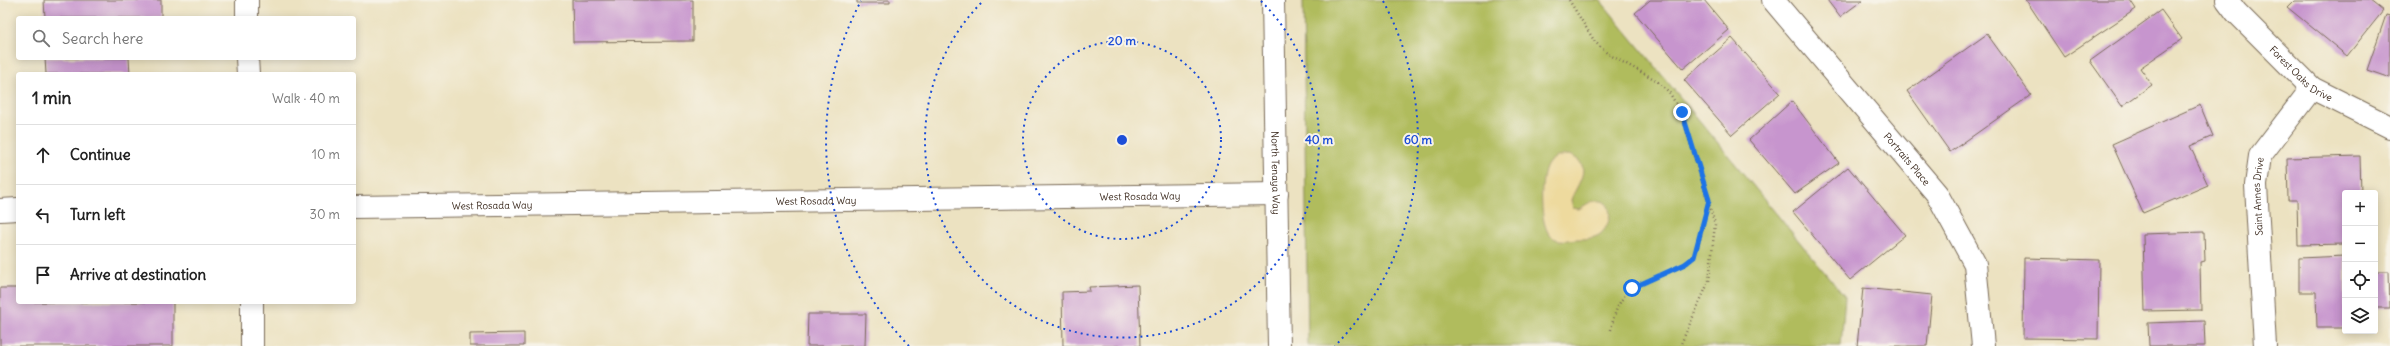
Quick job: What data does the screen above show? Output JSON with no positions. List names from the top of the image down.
{
  "streets": {
    "street": [
      "Forest Oaks Drive",
      "Portraits Place",
      "North Tenaya Way",
      "West Rosada Way",
      "Saint Annes Drive"
    ]
  },
  "crossings": [
    ["Forest Oaks Drive", "Saint Annes Drive"],
    ["North Tenaya Way", "West Rosada Way"]
  ],
  "page": {
    "search": "Search here",
    "heading": ["1 min", "Walk · 40 m"],
    "list": [
      ["Continue", "10 m"],
      ["Turn left", "30 m"],
      "Arrive at destination"
    ],
    "map_buttons": ["+", "−"]
  },
  "rings": ["20 m", "40 m", "60 m"]
}
